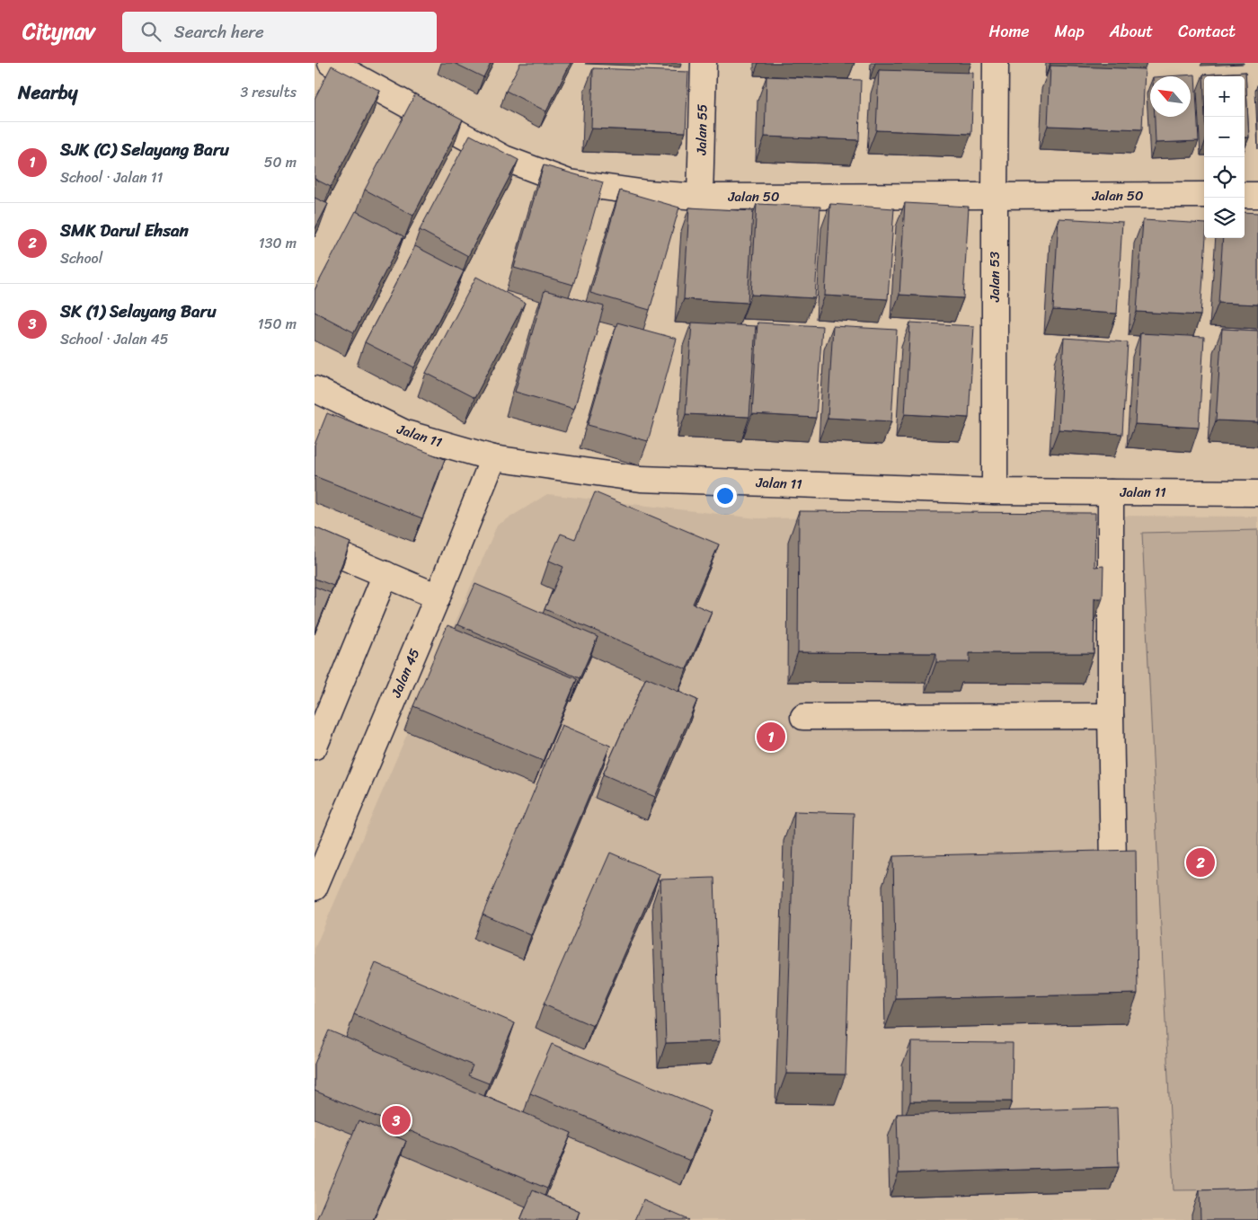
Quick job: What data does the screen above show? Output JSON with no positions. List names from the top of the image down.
{
  "streets": {
    "street": [
      "Jalan 55",
      "Jalan 50",
      "Jalan 53",
      "Jalan 11",
      "Jalan 45"
    ]
  },
  "crossings": [
    ["Jalan 55", "Jalan 50"],
    ["Jalan 50", "Jalan 53"],
    ["Jalan 53", "Jalan 11"],
    ["Jalan 11", "Jalan 45"]
  ],
  "north": "top left",
  "page": {
    "header": "Citynav",
    "search": "Search here",
    "nav": [
      "Home",
      "Map",
      "About",
      "Contact"
    ],
    "heading": ["Nearby", "3 results"],
    "map_buttons": ["+", "−"],
    "list": [
      {
        "mark": "1",
        "name": "SJK (C) Selayang Baru",
        "note": "School · Jalan 11",
        "value": "50 m"
      },
      {
        "mark": "2",
        "name": "SMK Darul Ehsan",
        "note": "School",
        "value": "130 m"
      },
      {
        "mark": "3",
        "name": "SK (1) Selayang Baru",
        "note": "School · Jalan 45",
        "value": "150 m"
      }
    ],
    "pins": ["1", "2", "3"]
  }
}
